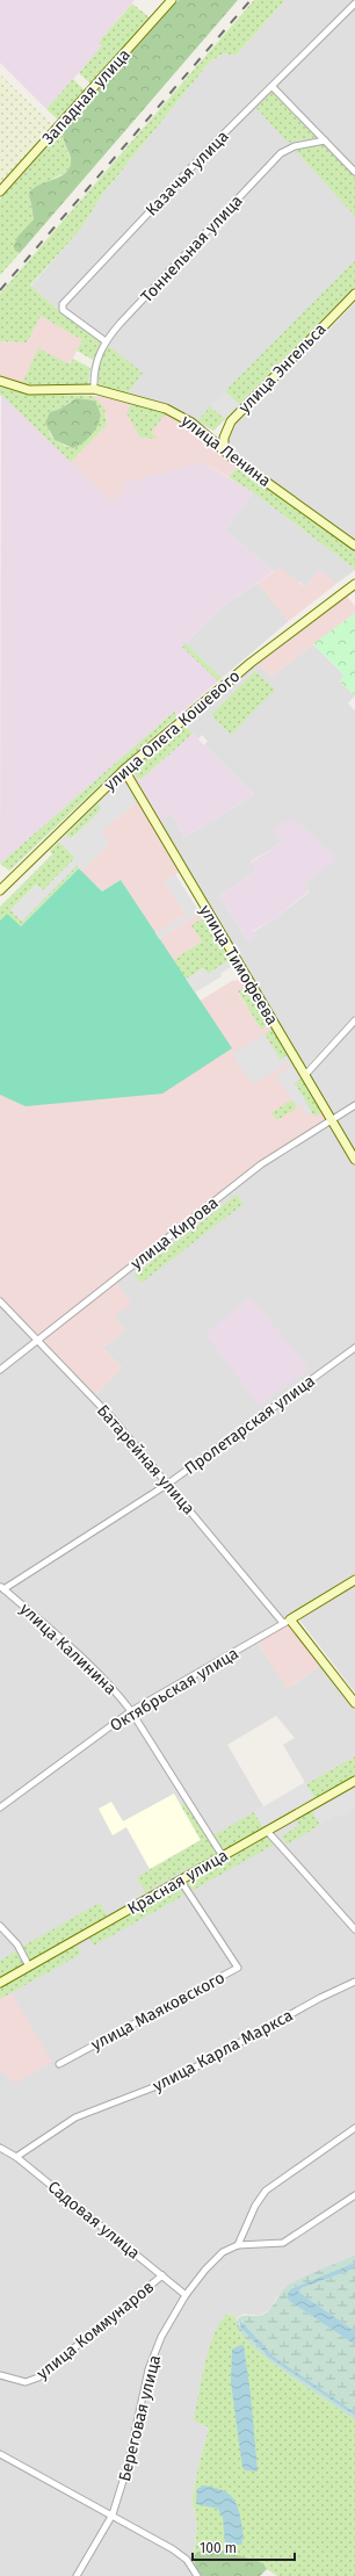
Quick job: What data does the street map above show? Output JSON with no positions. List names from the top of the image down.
{
  "streets": {
    "street": [
      "Западная улица",
      "Казачья улица",
      "Тоннельная улица",
      "улица Энгельса",
      "улица Ленина",
      "улица Олега Кошевого",
      "улица Тимофеева",
      "улица Кирова",
      "Пролетарская улица",
      "Батарейная улица",
      "улица Калинина",
      "Октябрьская улица",
      "Красная улица",
      "улица Маяковского",
      "улица Карла Маркса",
      "Садовая улица",
      "улица Коммунаров",
      "Береговая улица"
    ]
  },
  "crossings": [
    ["Казачья улица", "Тоннельная улица"],
    ["Тоннельная улица", "улица Ленина"],
    ["улица Энгельса", "улица Ленина"],
    ["улица Олега Кошевого", "улица Тимофеева"],
    ["улица Тимофеева", "улица Кирова"],
    ["улица Кирова", "Батарейная улица"],
    ["Пролетарская улица", "Батарейная улица"],
    ["Пролетарская улица", "улица Калинина"],
    ["Батарейная улица", "Октябрьская улица"],
    ["улица Калинина", "Октябрьская улица"],
    ["улица Калинина", "Красная улица"],
    ["Красная улица", "улица Маяковского"],
    ["улица Карла Маркса", "Садовая улица"],
    ["Садовая улица", "улица Коммунаров"],
    ["Садовая улица", "Береговая улица"]
  ],
  "scale_bar": "100 m"
}
